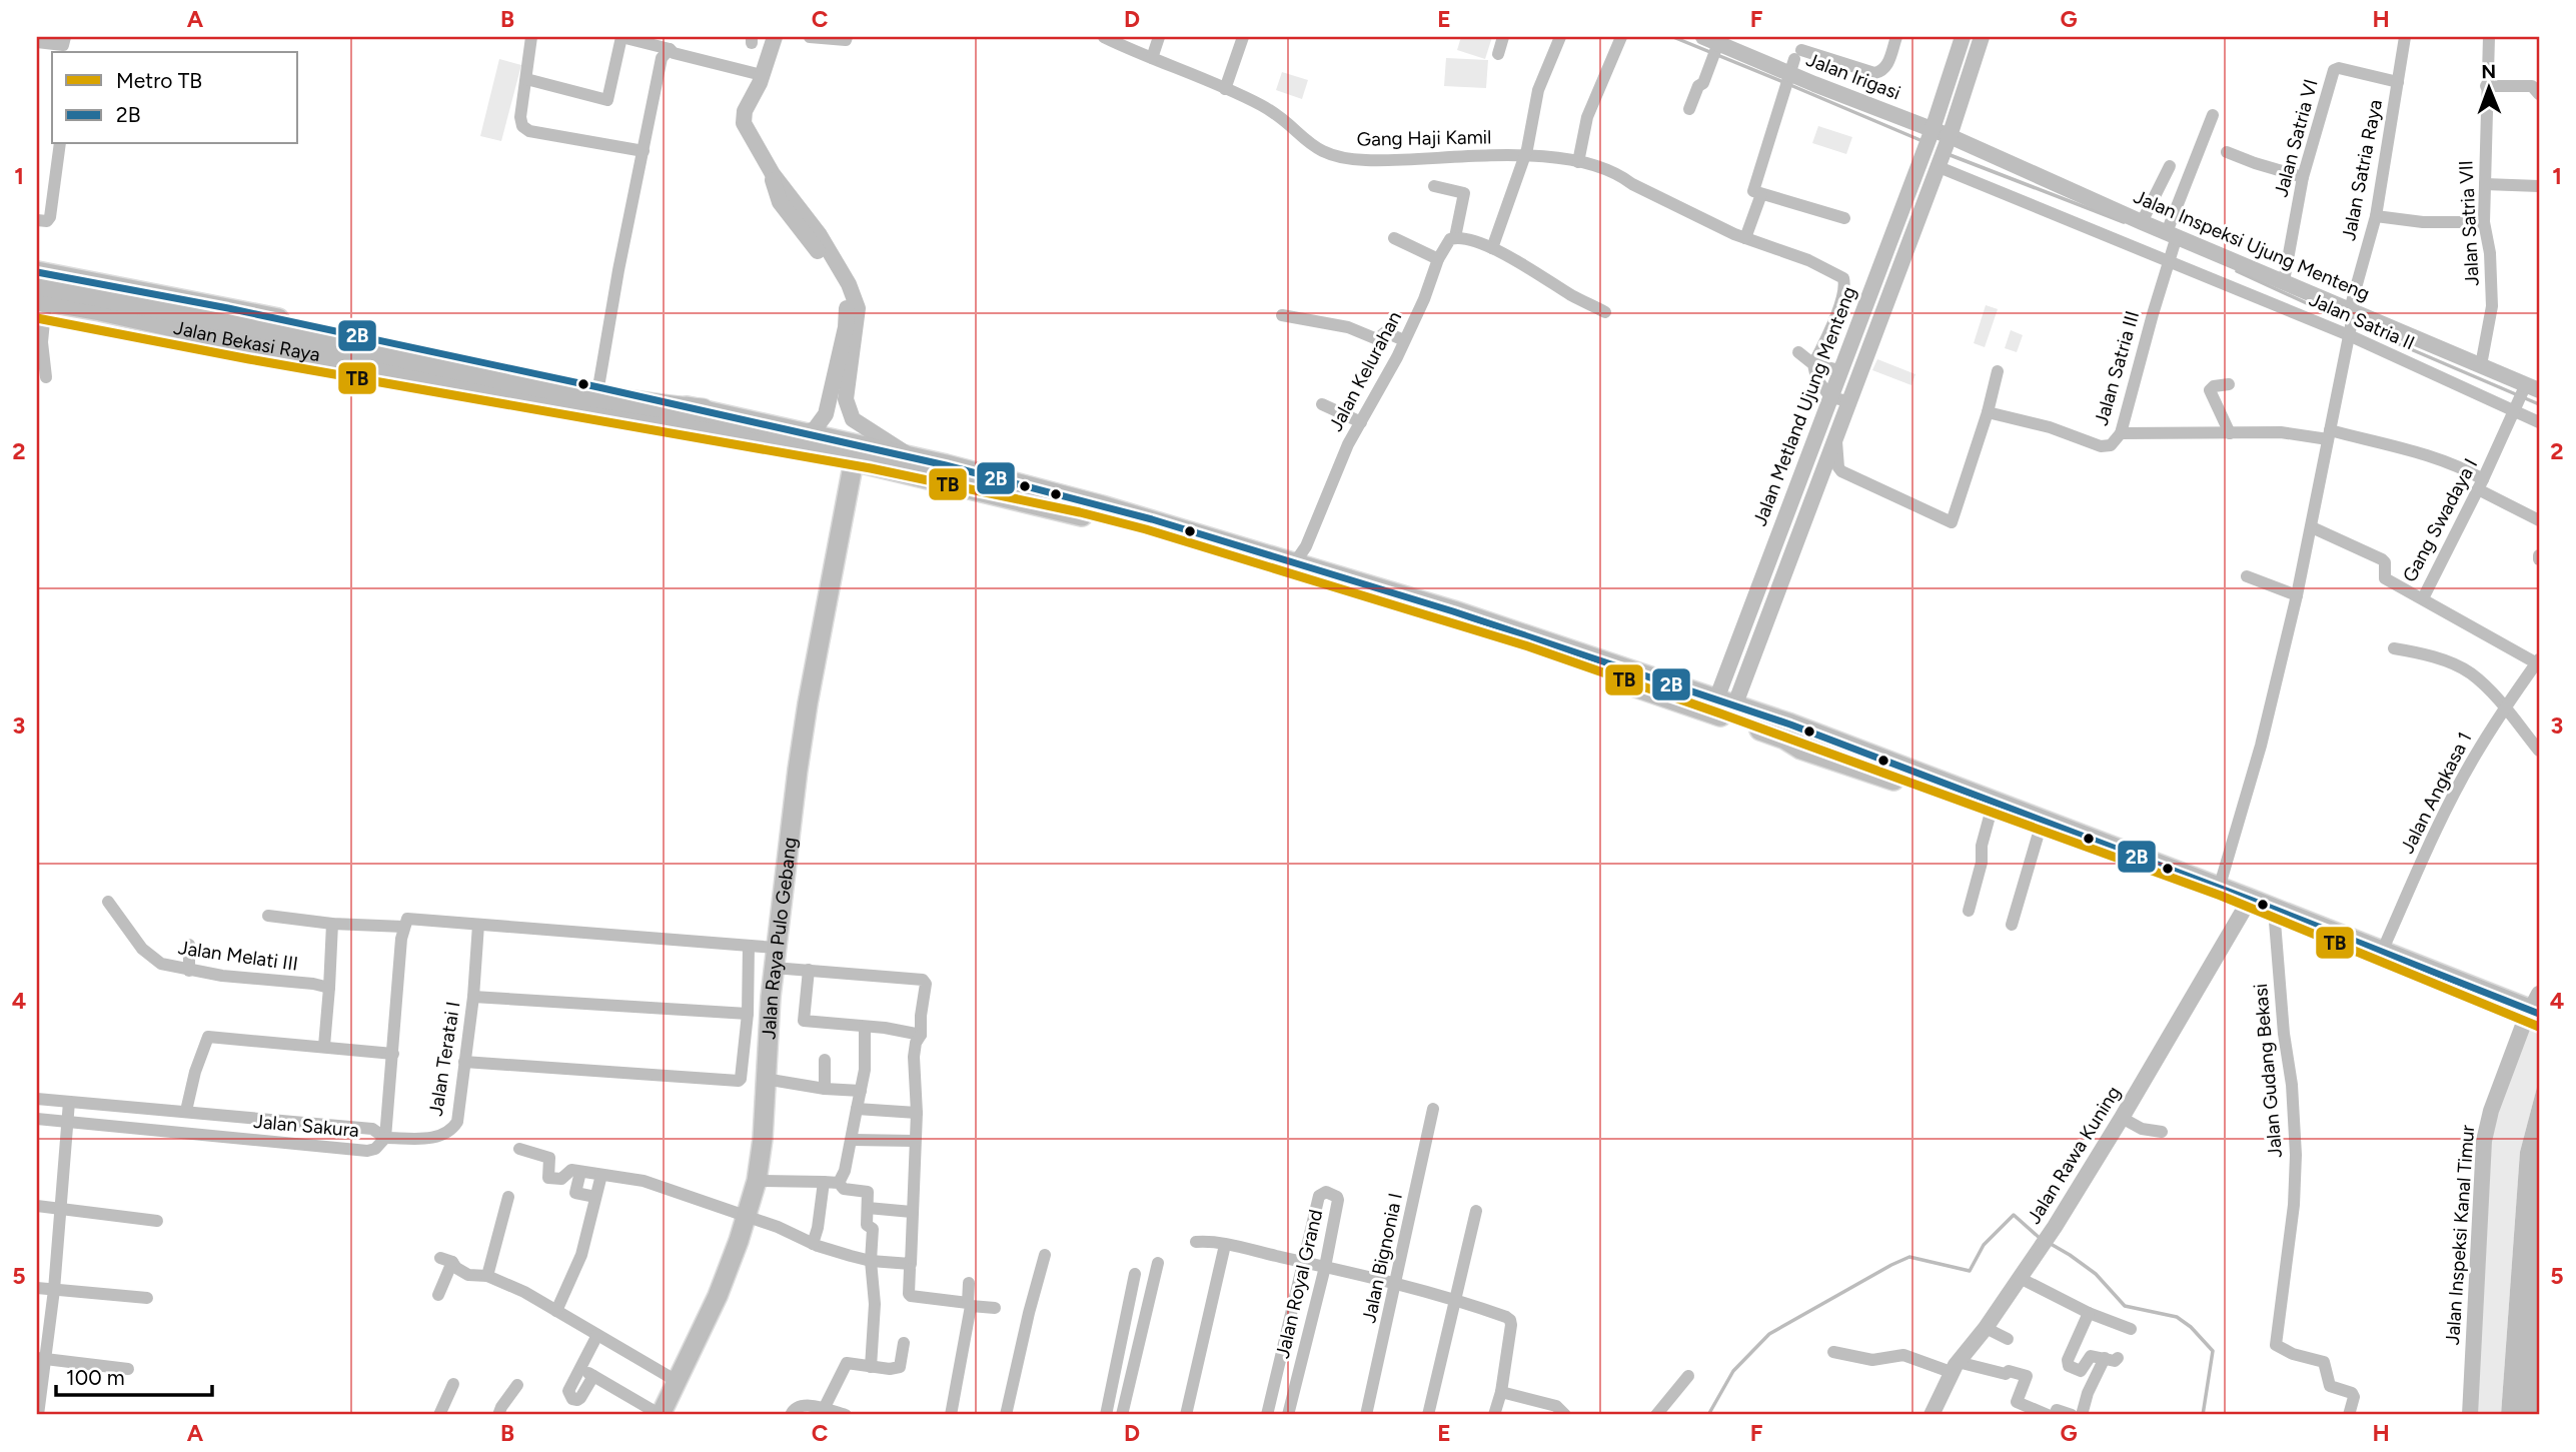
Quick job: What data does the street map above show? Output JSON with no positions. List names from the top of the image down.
{
  "streets": {
    "highway": ["Jalan Bekasi Raya"],
    "main road": ["Jalan Raya Pulo Gebang"],
    "street": [
      "Jalan Irigasi",
      "Gang Haji Kamil",
      "Jalan Satria VI",
      "Jalan Satria Raya",
      "Jalan Satria VII",
      "Jalan Inspeksi Ujung Menteng",
      "Jalan Satria II",
      "Jalan Satria III",
      "Jalan Kelurahan",
      "Jalan Metland Ujung Menteng",
      "Gang Swadaya I",
      "Jalan Angkasa 1",
      "Jalan Melati III",
      "Jalan Teratai I",
      "Jalan Gudang Bekasi",
      "Jalan Sakura",
      "Jalan Rawa Kuning",
      "Jalan Inspeksi Kanal Timur",
      "Jalan Bignonia I",
      "Jalan Royal Grand"
    ]
  },
  "crossings": [
    ["Jalan Irigasi", "Jalan Inspeksi Ujung Menteng"],
    ["Jalan Irigasi", "Jalan Metland Ujung Menteng"],
    ["Jalan Satria VI", "Jalan Satria Raya"],
    ["Jalan Satria VI", "Jalan Inspeksi Ujung Menteng"],
    ["Jalan Satria Raya", "Jalan Inspeksi Ujung Menteng"],
    ["Jalan Satria Raya", "Jalan Satria II"],
    ["Jalan Satria Raya", "Jalan Bekasi Raya"],
    ["Jalan Satria Raya", "Gang Swadaya I"],
    ["Jalan Satria VII", "Jalan Inspeksi Ujung Menteng"],
    ["Jalan Inspeksi Ujung Menteng", "Jalan Satria III"],
    ["Jalan Inspeksi Ujung Menteng", "Jalan Metland Ujung Menteng"],
    ["Jalan Inspeksi Ujung Menteng", "Gang Swadaya I"],
    ["Jalan Satria II", "Jalan Satria III"],
    ["Jalan Satria II", "Jalan Metland Ujung Menteng"],
    ["Jalan Satria II", "Gang Swadaya I"],
    ["Jalan Bekasi Raya", "Jalan Kelurahan"],
    ["Jalan Bekasi Raya", "Jalan Metland Ujung Menteng"],
    ["Jalan Bekasi Raya", "Jalan Angkasa 1"],
    ["Jalan Bekasi Raya", "Jalan Raya Pulo Gebang"],
    ["Jalan Bekasi Raya", "Jalan Gudang Bekasi"],
    ["Jalan Bekasi Raya", "Jalan Rawa Kuning"],
    ["Jalan Bekasi Raya", "Jalan Inspeksi Kanal Timur"],
    ["Jalan Teratai I", "Jalan Sakura"]
  ],
  "lines": ["transit line 2B", "metro line TB"],
  "legend": ["Metro TB", "2B"],
  "scale_bar": "100 m",
  "north": "top",
  "grid": {
    "columns": [
      "A",
      "B",
      "C",
      "D",
      "E",
      "F",
      "G",
      "H"
    ],
    "rows": [
      "1",
      "2",
      "3",
      "4",
      "5"
    ]
  }
}
